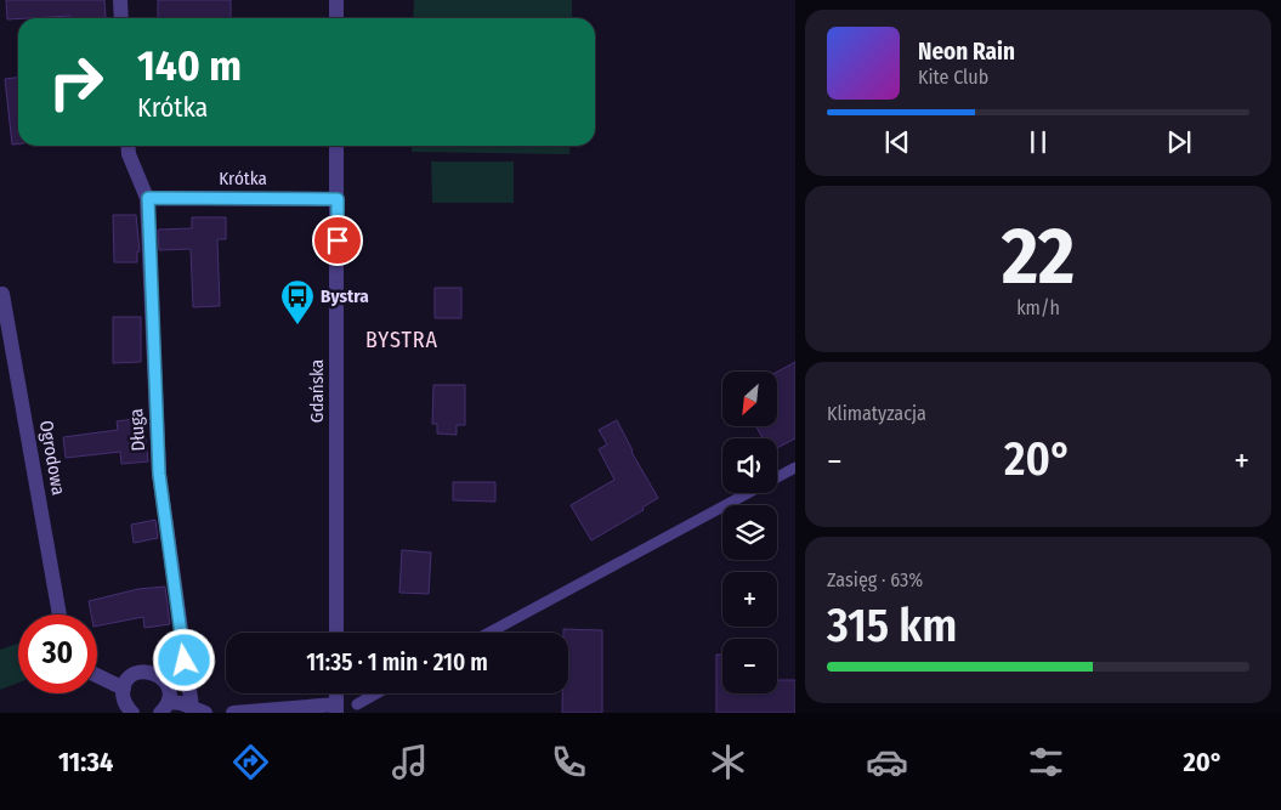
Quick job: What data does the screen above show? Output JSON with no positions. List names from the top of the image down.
{
  "streets": {
    "street": [
      "Krótka",
      "Gdańska",
      "Długa",
      "Ogrodowa"
    ]
  },
  "crossings": [
    ["Krótka", "Gdańska"],
    ["Krótka", "Długa"]
  ],
  "districts": ["BYSTRA"],
  "places": {
    "bus stop": ["Bystra"]
  },
  "north": "bottom left",
  "page": {
    "turn": ["140 m", "Krótka"],
    "song": ["Neon Rain", "Kite Club"],
    "tile": [
      ["22", "km/h"],
      "Klimatyzacja",
      ["Zasięg · 63%", "315 km"]
    ],
    "map_buttons": ["+", "−"],
    "heat": ["−", "20°", "+"],
    "limit": "30",
    "trip": "11:35 · 1 min · 210 m",
    "tabs": ["11:34", "20°"]
  }
}
